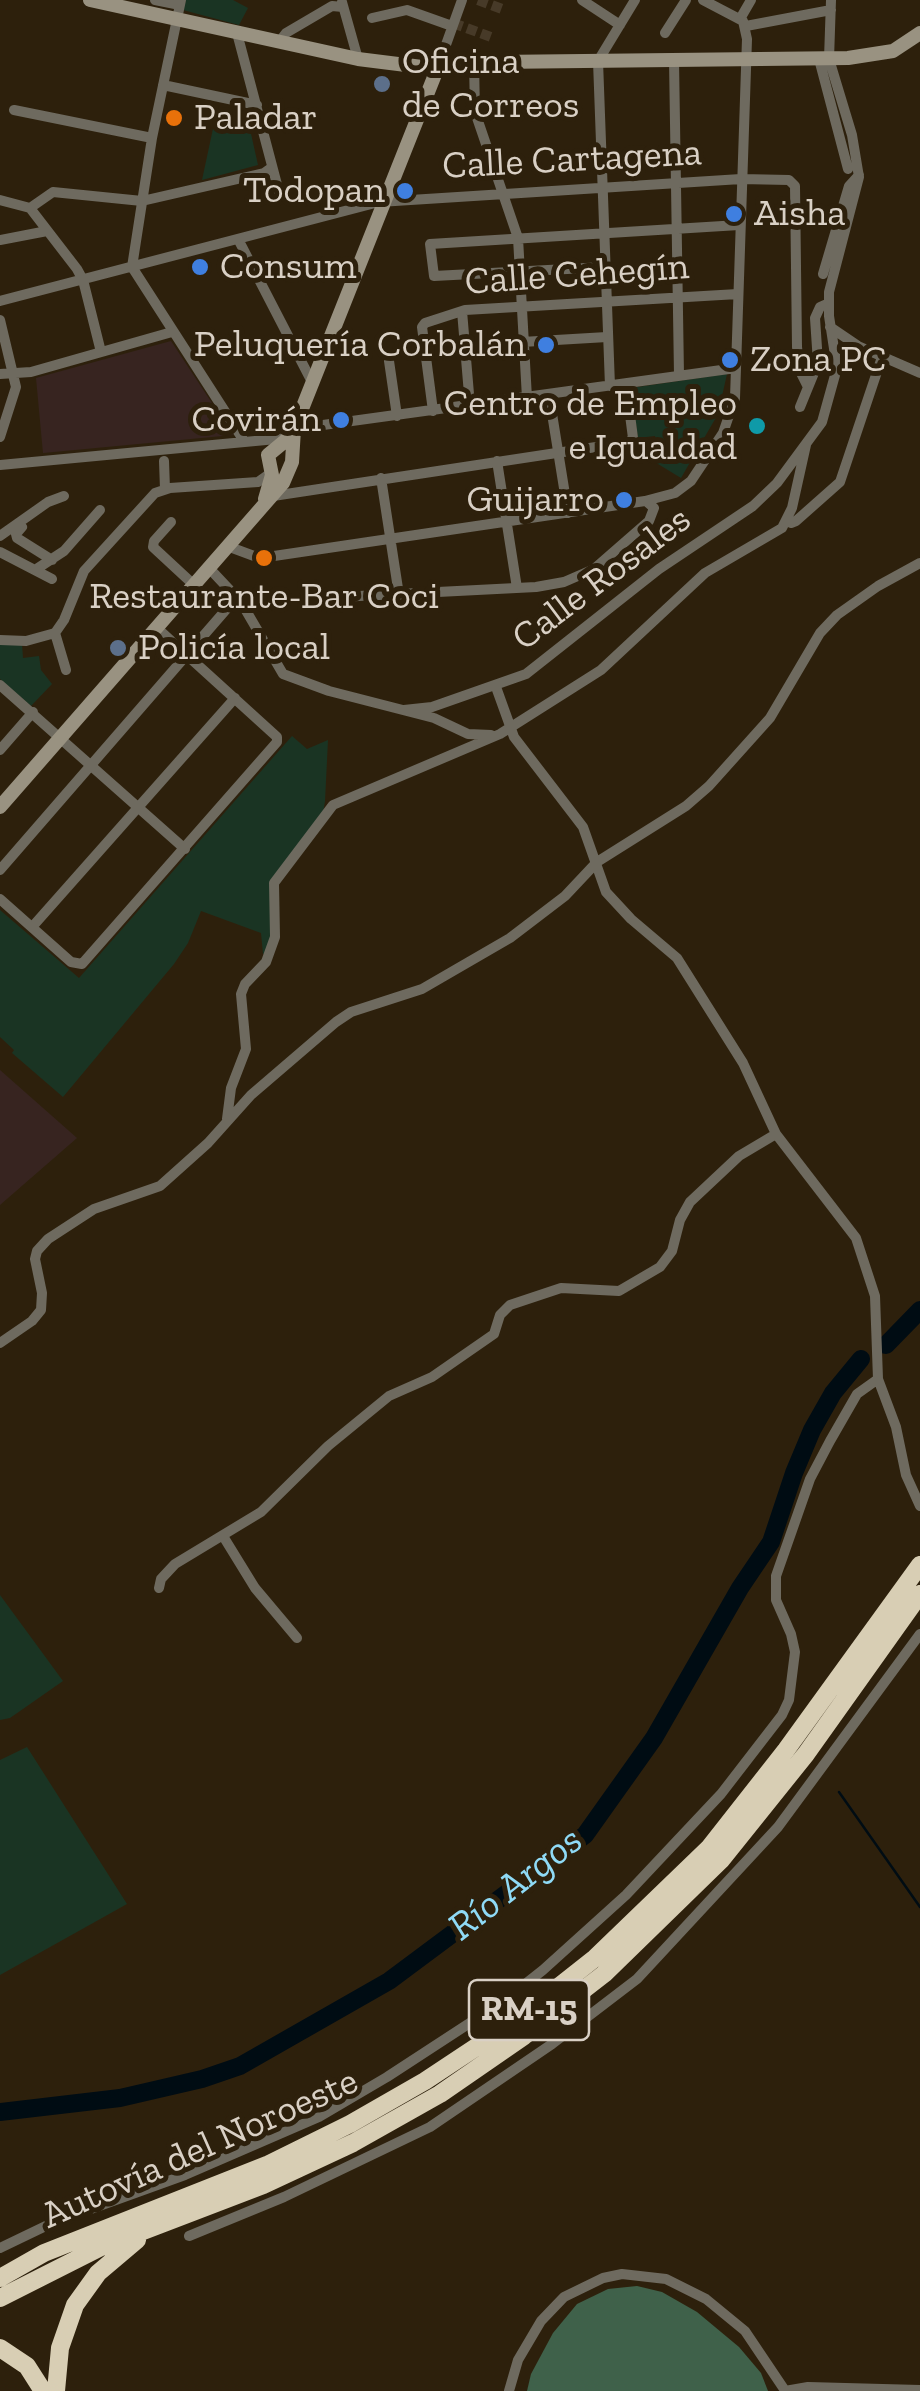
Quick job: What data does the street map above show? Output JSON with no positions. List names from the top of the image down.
{
  "streets": {
    "highway": ["RM-15", "Autovía del Noroeste"],
    "street": ["Calle Cartagena", "Calle Cehegín", "Calle Rosales"]
  },
  "crossings": [
    ["RM-15", "Autovía del Noroeste"]
  ],
  "water": ["Río Argos"],
  "places": [
    "Oficina de Correos",
    "Paladar",
    "Todopan",
    "Aisha",
    "Consum",
    "Peluquería Corbalán",
    "Zona PC",
    "Covirán",
    "Centro de Empleo e Igualdad",
    "Guijarro",
    "Restaurante-Bar Coci",
    "Policía local"
  ]
}
